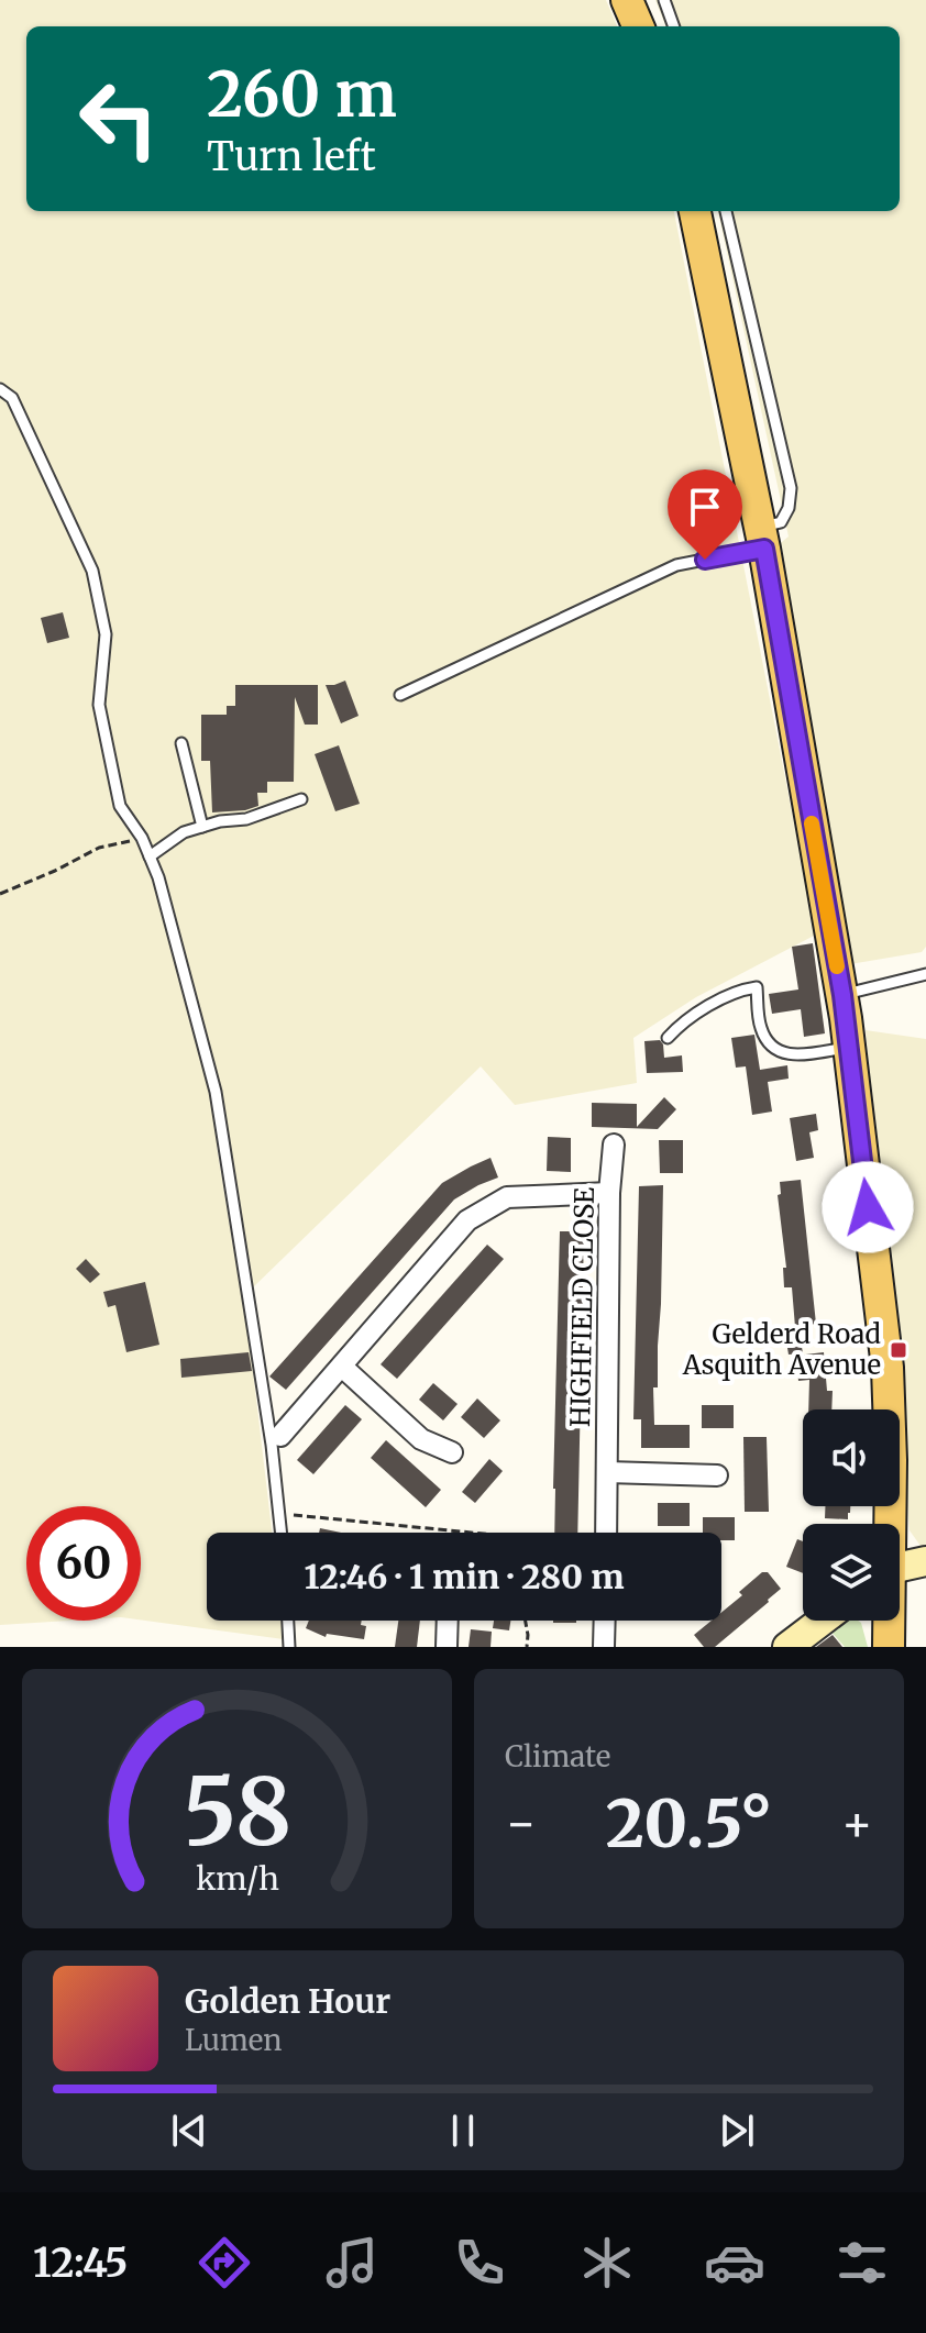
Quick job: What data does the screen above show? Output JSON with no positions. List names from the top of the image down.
{
  "streets": {
    "street": ["HIGHFIELD CLOSE"]
  },
  "places": {
    "transit": ["Gelderd Road Asquith Avenue"]
  },
  "page": {
    "turn": ["260 m", "Turn left"],
    "limit": "60",
    "trip": "12:46 · 1 min · 280 m",
    "tile": "Climate",
    "heat": ["−", "20.5°", "+"],
    "song": ["Golden Hour", "Lumen"],
    "tabs": "12:45",
    "gauge": ["58", "km/h"]
  }
}
